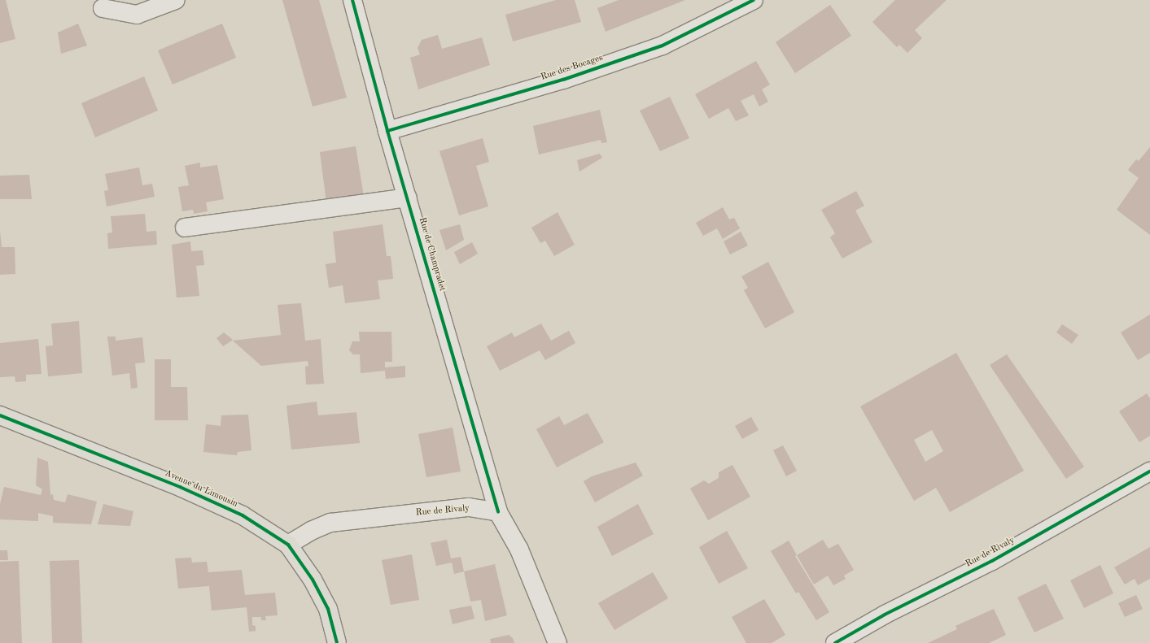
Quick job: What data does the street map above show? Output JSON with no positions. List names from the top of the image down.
{
  "streets": {
    "main road": ["Avenue du Limousin"],
    "street": ["Rue des Bocages", "Rue de Champradet", "Rue de Rivaly"]
  },
  "crossings": [
    ["Rue des Bocages", "Rue de Champradet"],
    ["Rue de Champradet", "Rue de Rivaly"],
    ["Avenue du Limousin", "Rue de Rivaly"]
  ]
}
